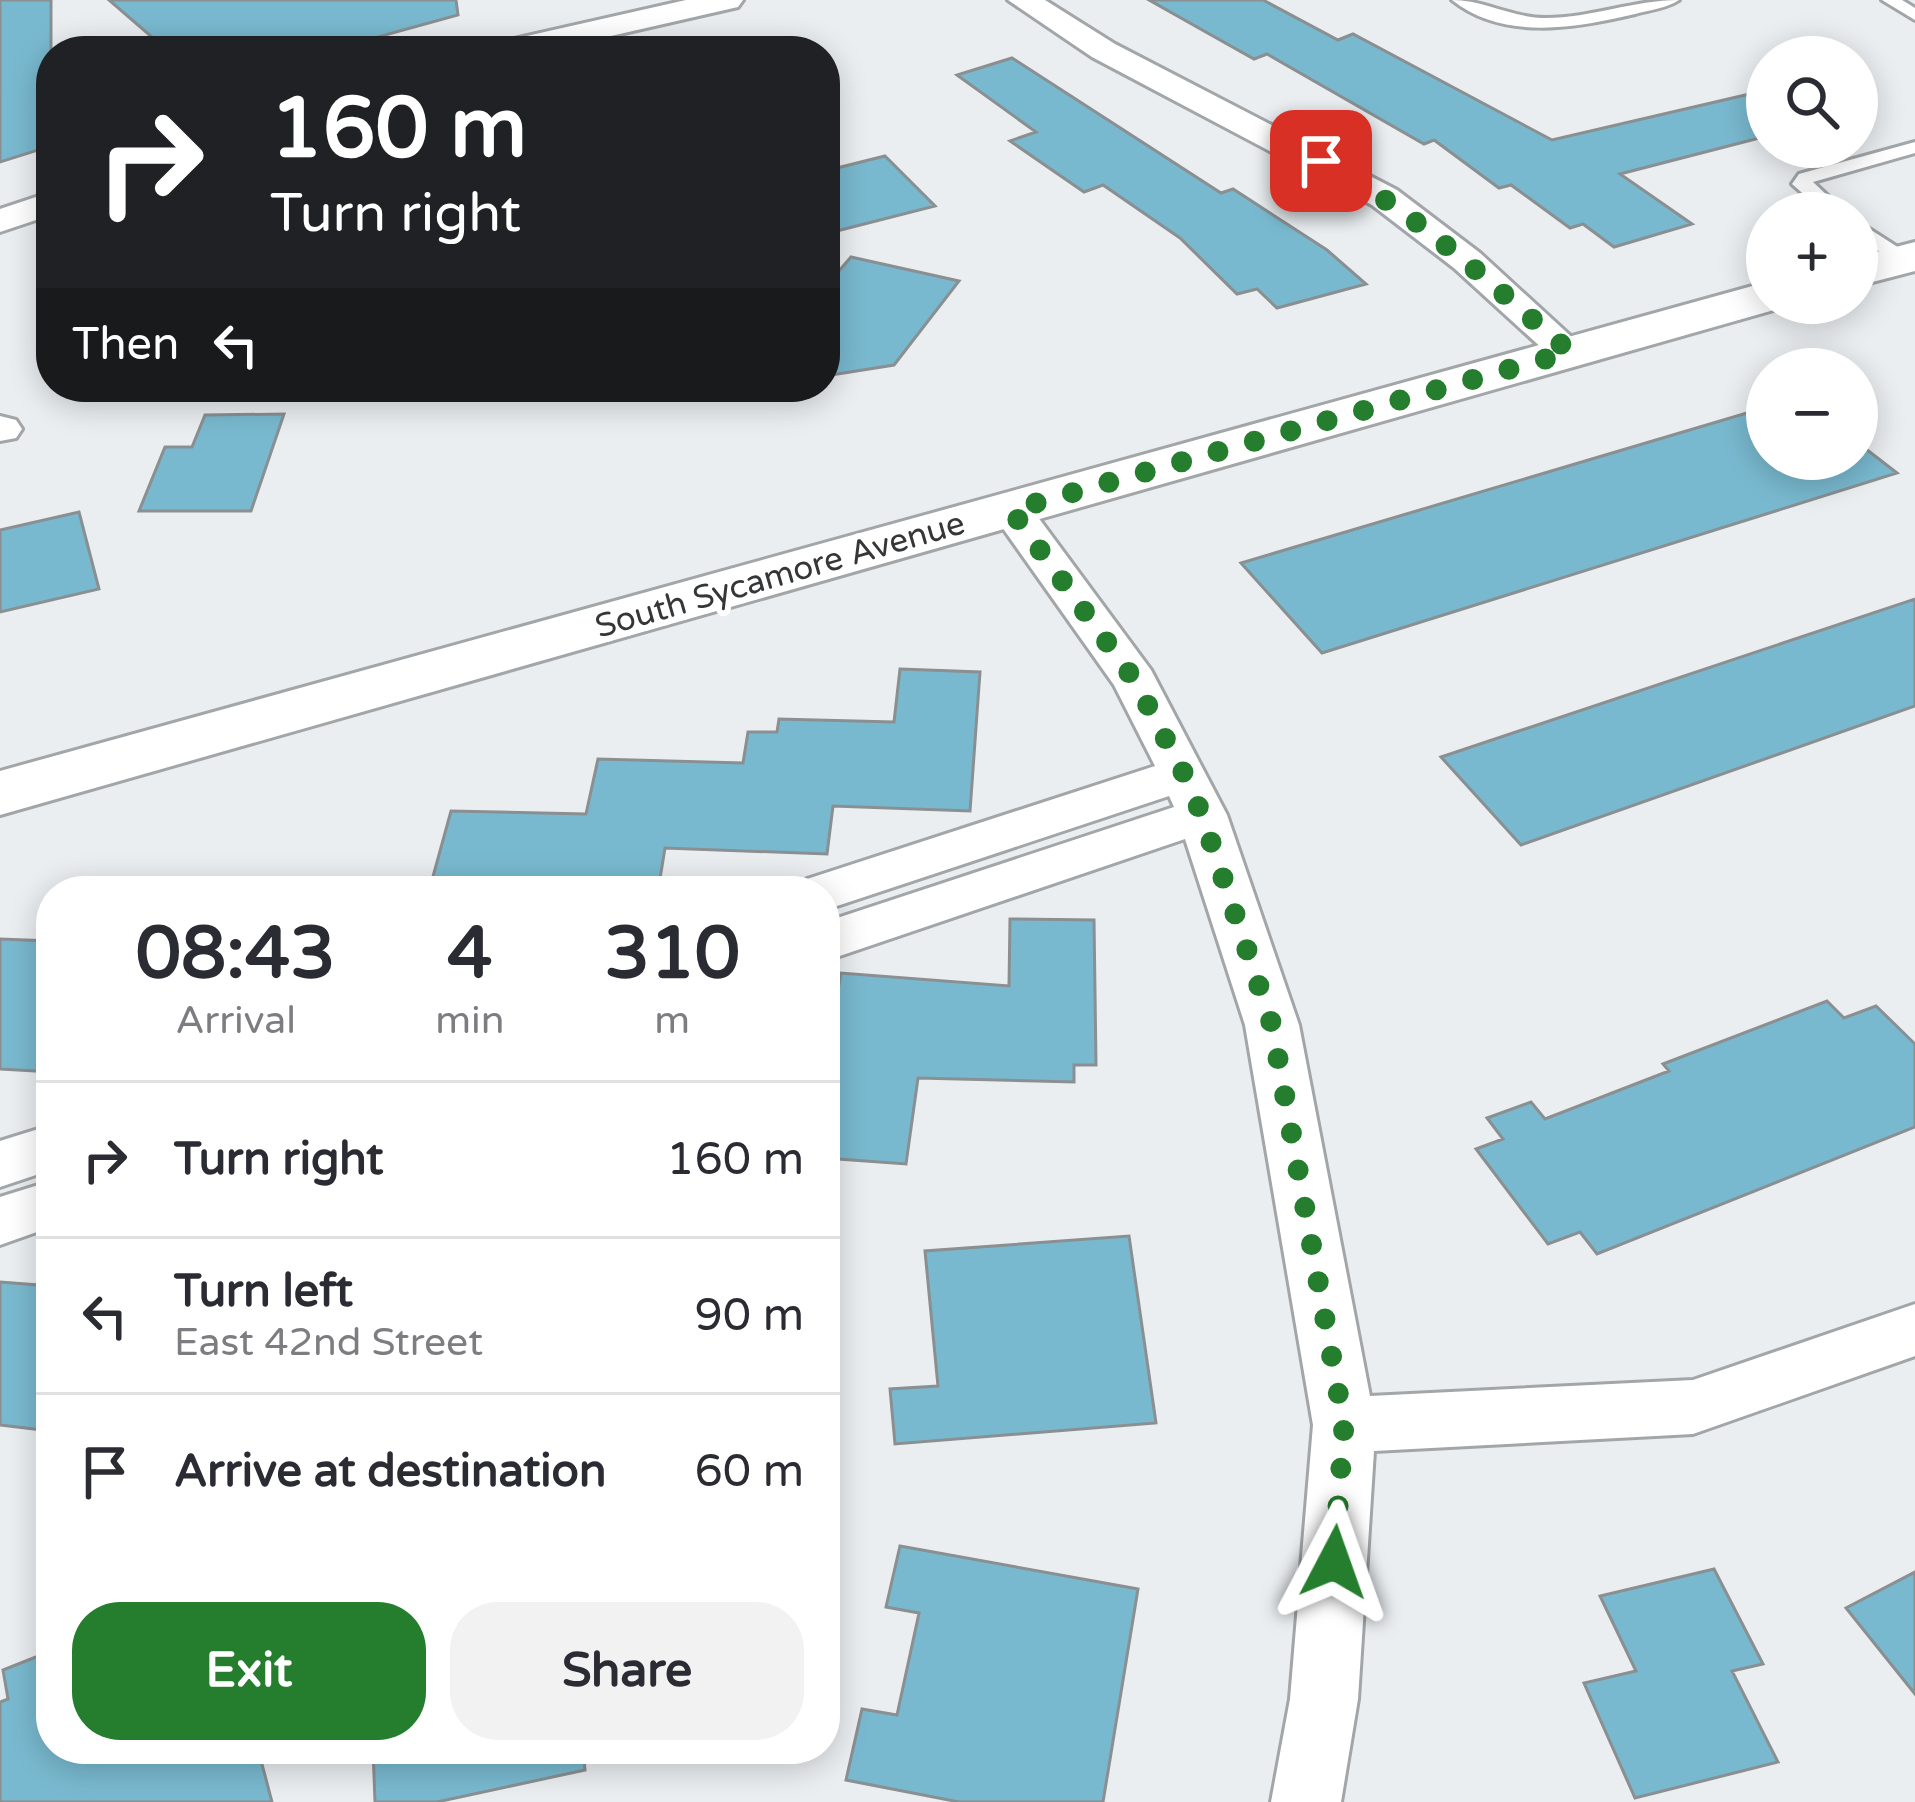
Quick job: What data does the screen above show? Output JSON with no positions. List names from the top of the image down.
{
  "streets": {
    "main road": ["South Sycamore Avenue"]
  },
  "page": {
    "map_buttons": ["+", "−"],
    "turn": ["160 m", "Turn right"],
    "then": "Then",
    "eta": [
      "08:43",
      "Arrival",
      "4",
      "min",
      "310",
      "m"
    ],
    "list": [
      {
        "name": "Turn right",
        "value": "160 m"
      },
      {
        "name": "Turn left",
        "note": "East 42nd Street",
        "value": "90 m"
      },
      {
        "name": "Arrive at destination",
        "value": "60 m"
      }
    ],
    "buttons": ["Exit", "Share"]
  }
}
